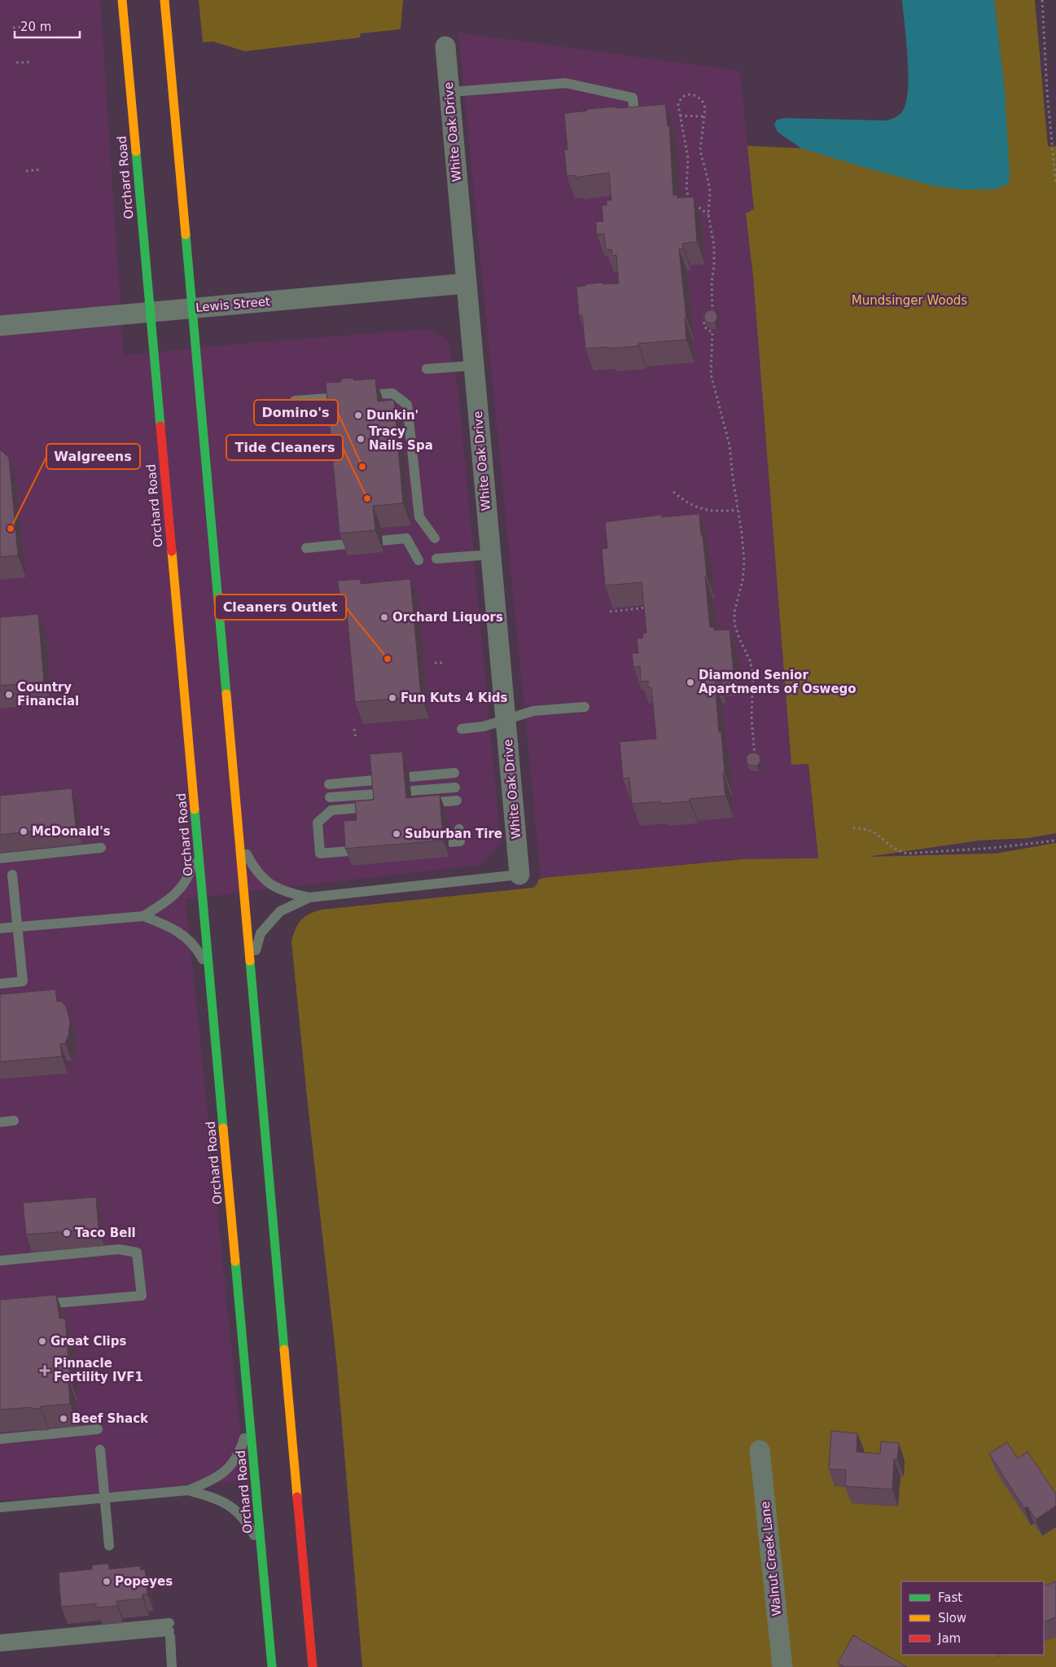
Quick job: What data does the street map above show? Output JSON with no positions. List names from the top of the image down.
{
  "streets": {
    "main road": ["Orchard Road"],
    "street": ["White Oak Drive", "Lewis Street", "Walnut Creek Lane"]
  },
  "crossings": [
    ["White Oak Drive", "Lewis Street"],
    ["Orchard Road", "Lewis Street"]
  ],
  "parks": ["Mundsinger Woods"],
  "places": {
    "other": [
      "Dunkin'",
      "Tracy Nails Spa",
      "Domino's",
      "Tide Cleaners",
      "Walgreens",
      "Orchard Liquors",
      "Cleaners Outlet",
      "Diamond Senior Apartments of Oswego",
      "Country Financial",
      "Fun Kuts 4 Kids",
      "McDonald's",
      "Suburban Tire",
      "Taco Bell",
      "Great Clips",
      "Beef Shack",
      "Popeyes"
    ],
    "health": ["Pinnacle Fertility IVF1"]
  },
  "legend": ["Fast", "Slow", "Jam"],
  "scale_bar": "20 m"
}
